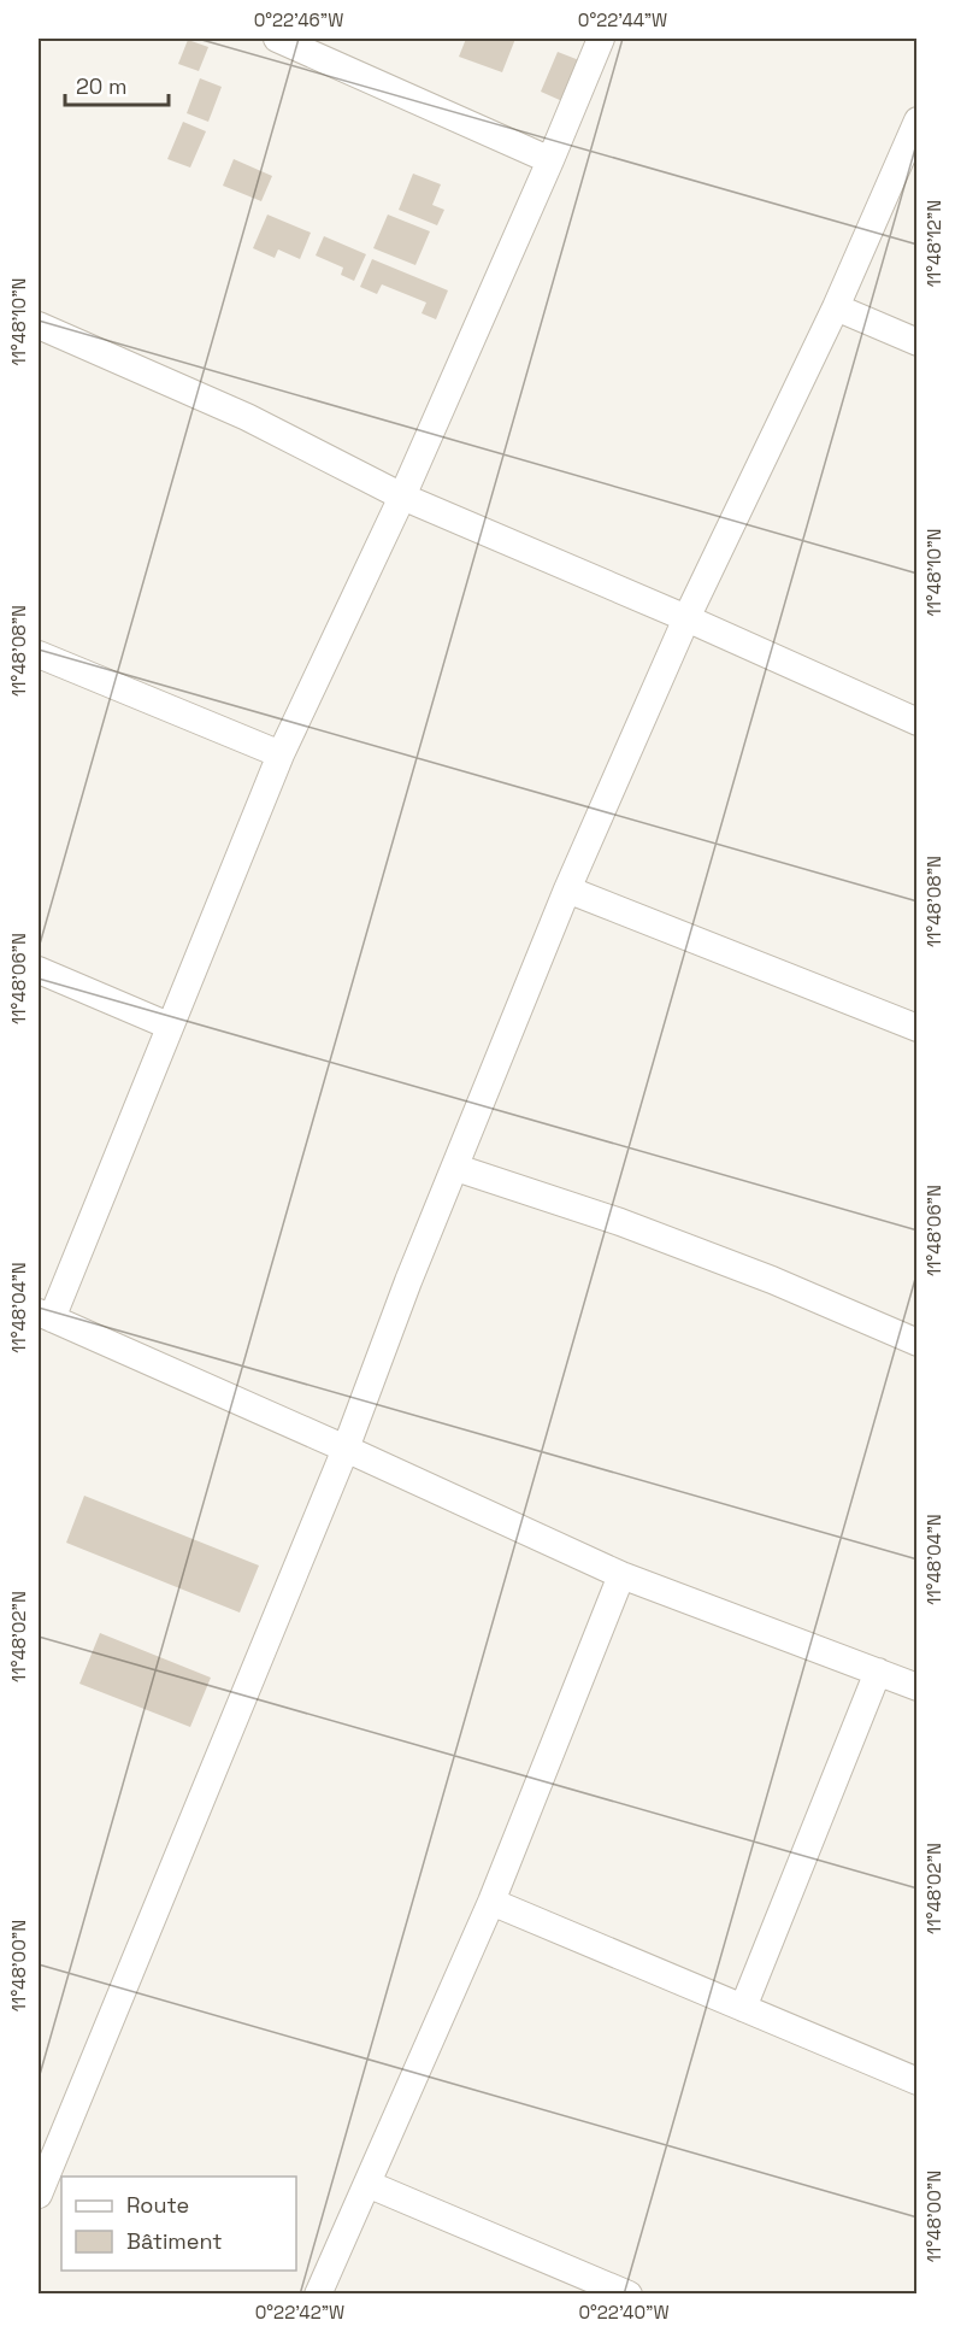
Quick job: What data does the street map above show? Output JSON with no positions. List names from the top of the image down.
{
  "legend": ["Route", "Bâtiment"],
  "scale_bar": "20 m",
  "coordinates": [
    "0°22'46\"W",
    "0°22'44\"W",
    "11°48'12\"N",
    "11°48'10\"N",
    "11°48'08\"N",
    "11°48'06\"N",
    "11°48'04\"N",
    "11°48'02\"N",
    "11°48'00\"N",
    "0°22'42\"W",
    "0°22'40\"W"
  ]
}
